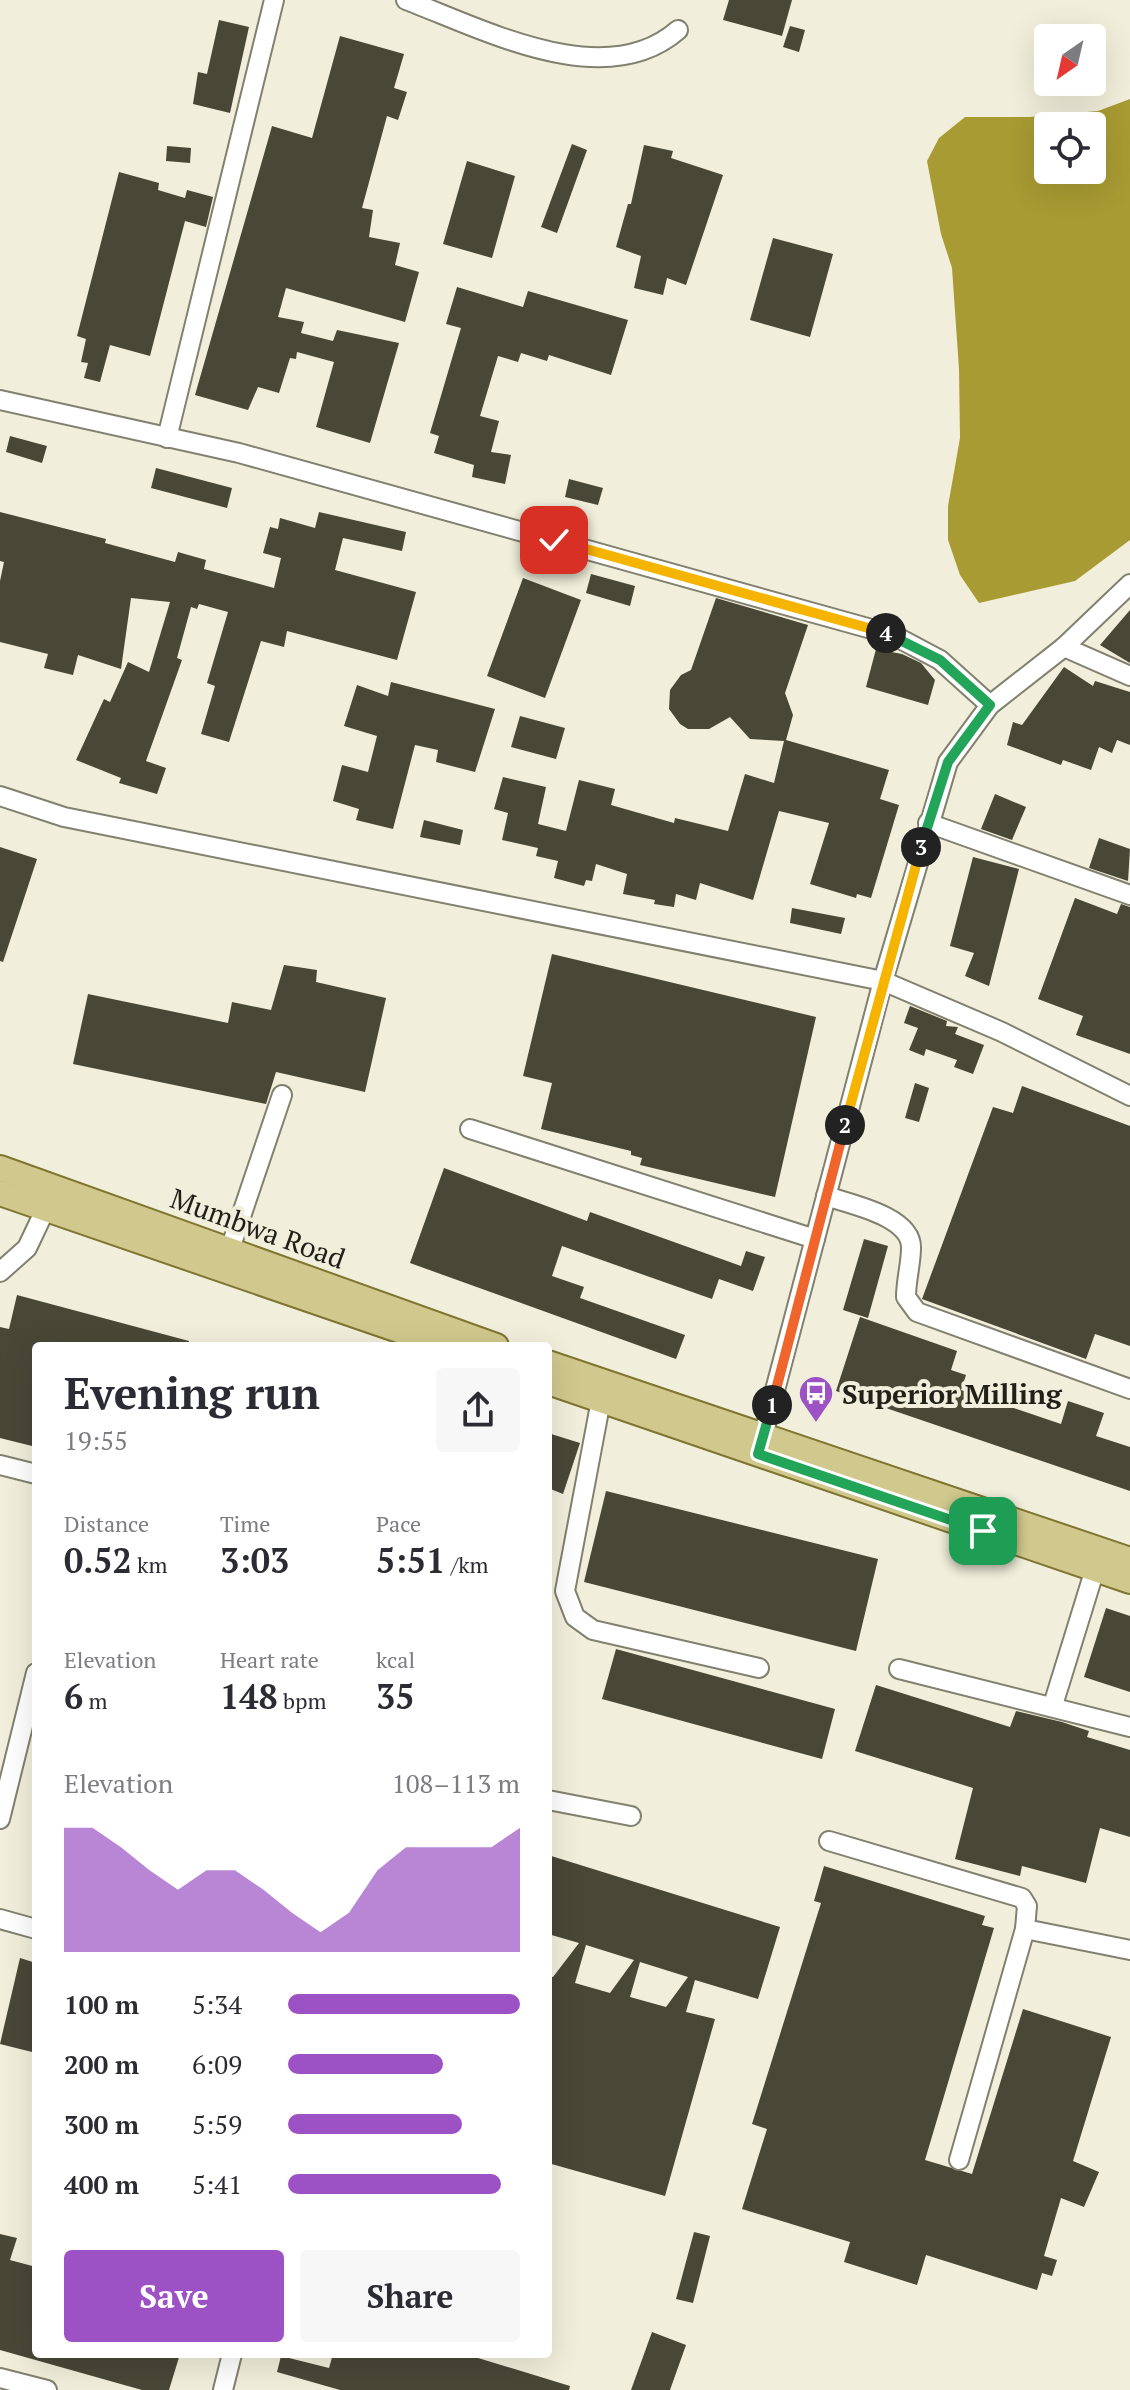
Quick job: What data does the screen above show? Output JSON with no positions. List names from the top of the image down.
{
  "streets": {
    "main road": ["Mumbwa Road"]
  },
  "places": {
    "bus stop": ["Superior Milling"]
  },
  "north": "bottom left",
  "page": {
    "pins": [
      "4",
      "3",
      "2",
      "1"
    ],
    "heading": ["Evening run", "19:55"],
    "stats": [
      ["Distance", "0.52 km"],
      ["Time", "3:03"],
      ["Pace", "5:51 /km"],
      ["Elevation", "6 m"],
      ["Heart rate", "148 bpm"],
      ["kcal", "35"]
    ],
    "chart": ["Elevation", "108–113 m"],
    "list": [
      {
        "name": "100 m",
        "note": "5:34"
      },
      {
        "name": "200 m",
        "note": "6:09"
      },
      {
        "name": "300 m",
        "note": "5:59"
      },
      {
        "name": "400 m",
        "note": "5:41"
      }
    ],
    "buttons": ["Save", "Share"]
  }
}
